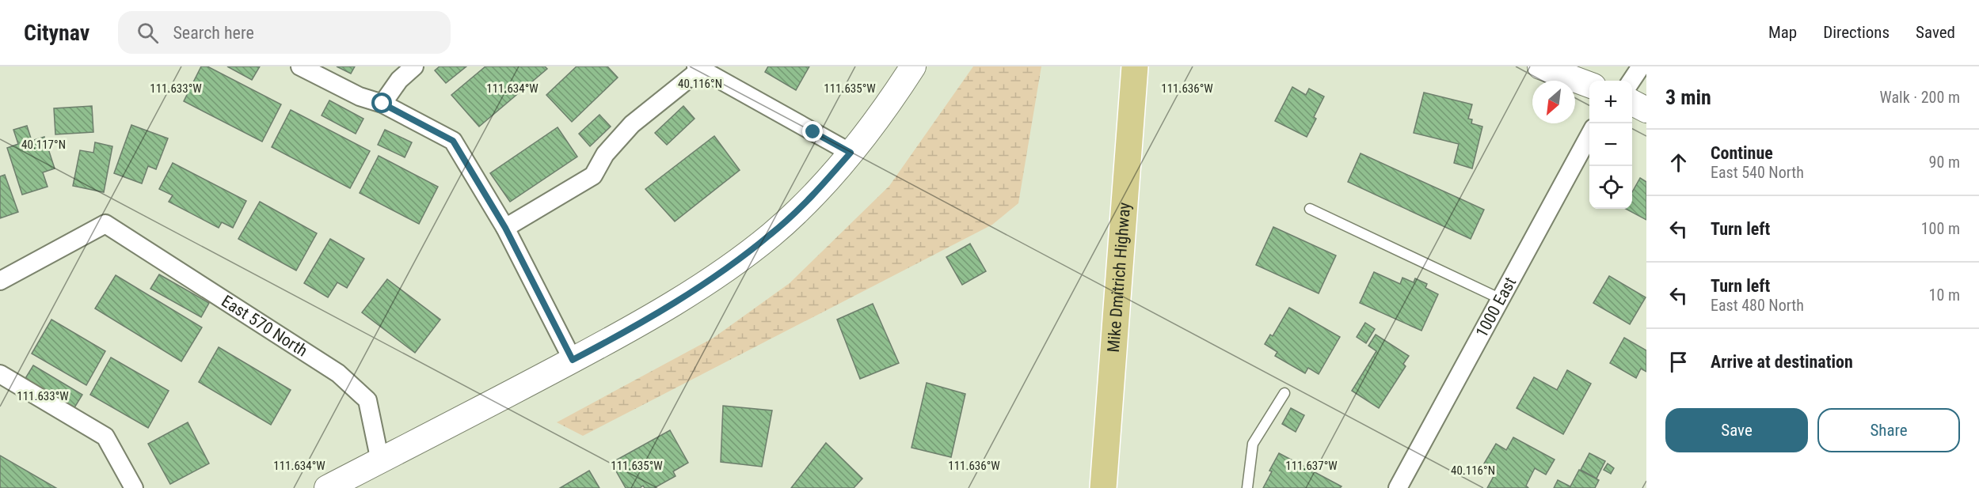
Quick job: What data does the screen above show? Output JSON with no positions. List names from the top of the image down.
{
  "streets": {
    "highway": ["Mike Dmitrich Highway"],
    "street": ["1000 East", "East 570 North"]
  },
  "north": "bottom left",
  "page": {
    "header": "Citynav",
    "search": "Search here",
    "nav": ["Map", "Directions", "Saved"],
    "heading": ["3 min", "Walk · 200 m"],
    "map_buttons": ["+", "−"],
    "list": [
      ["Continue", "East 540 North", "90 m"],
      ["Turn left", "100 m"],
      ["Turn left", "East 480 North", "10 m"],
      "Arrive at destination"
    ],
    "buttons": ["Save", "Share"]
  },
  "coordinates": [
    "40.116°N",
    "111.633°W",
    "111.634°W",
    "111.635°W",
    "111.636°W",
    "40.117°N",
    "111.637°W"
  ]
}
